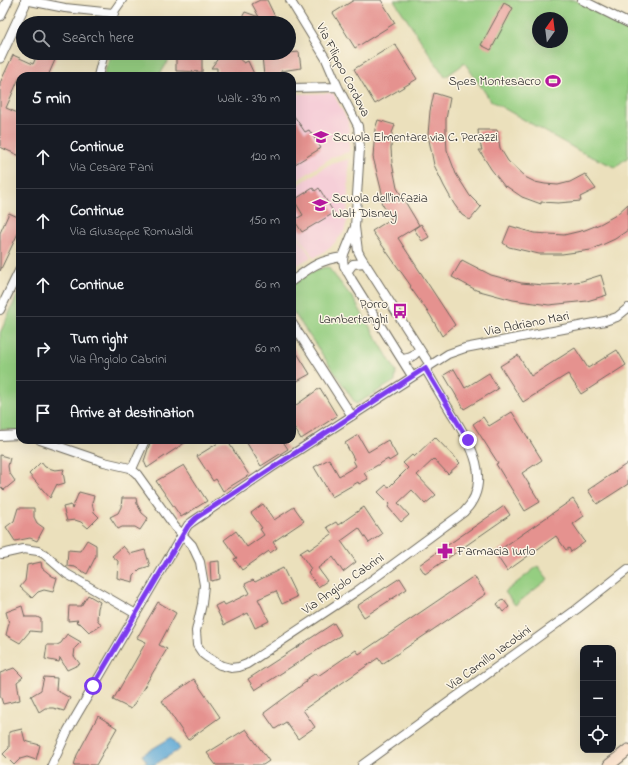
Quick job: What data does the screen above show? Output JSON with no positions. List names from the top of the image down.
{
  "streets": {
    "street": [
      "Via Filippo Cordova",
      "Via Adriano Mari",
      "Via Angiolo Cabrini",
      "Via Camillo Iacobini"
    ]
  },
  "crossings": [
    ["Via Filippo Cordova", "Via Angiolo Cabrini"],
    ["Via Adriano Mari", "Via Angiolo Cabrini"]
  ],
  "places": {
    "sports": ["Spes Montesacro"],
    "school or university": ["Scuola Elmentare via C. Perazzi", "Scuola dell'infazia Walt Disney"],
    "bus stop": ["Porro Lambertenghi"],
    "pharmacy": ["Farmacia Iurlo"]
  },
  "north": "top",
  "page": {
    "search": "Search here",
    "heading": ["5 min", "Walk · 390 m"],
    "list": [
      ["Continue", "Via Cesare Fani", "120 m"],
      ["Continue", "Via Giuseppe Romualdi", "150 m"],
      ["Continue", "60 m"],
      ["Turn right", "Via Angiolo Cabrini", "60 m"],
      "Arrive at destination"
    ],
    "map_buttons": ["+", "−"]
  }
}
